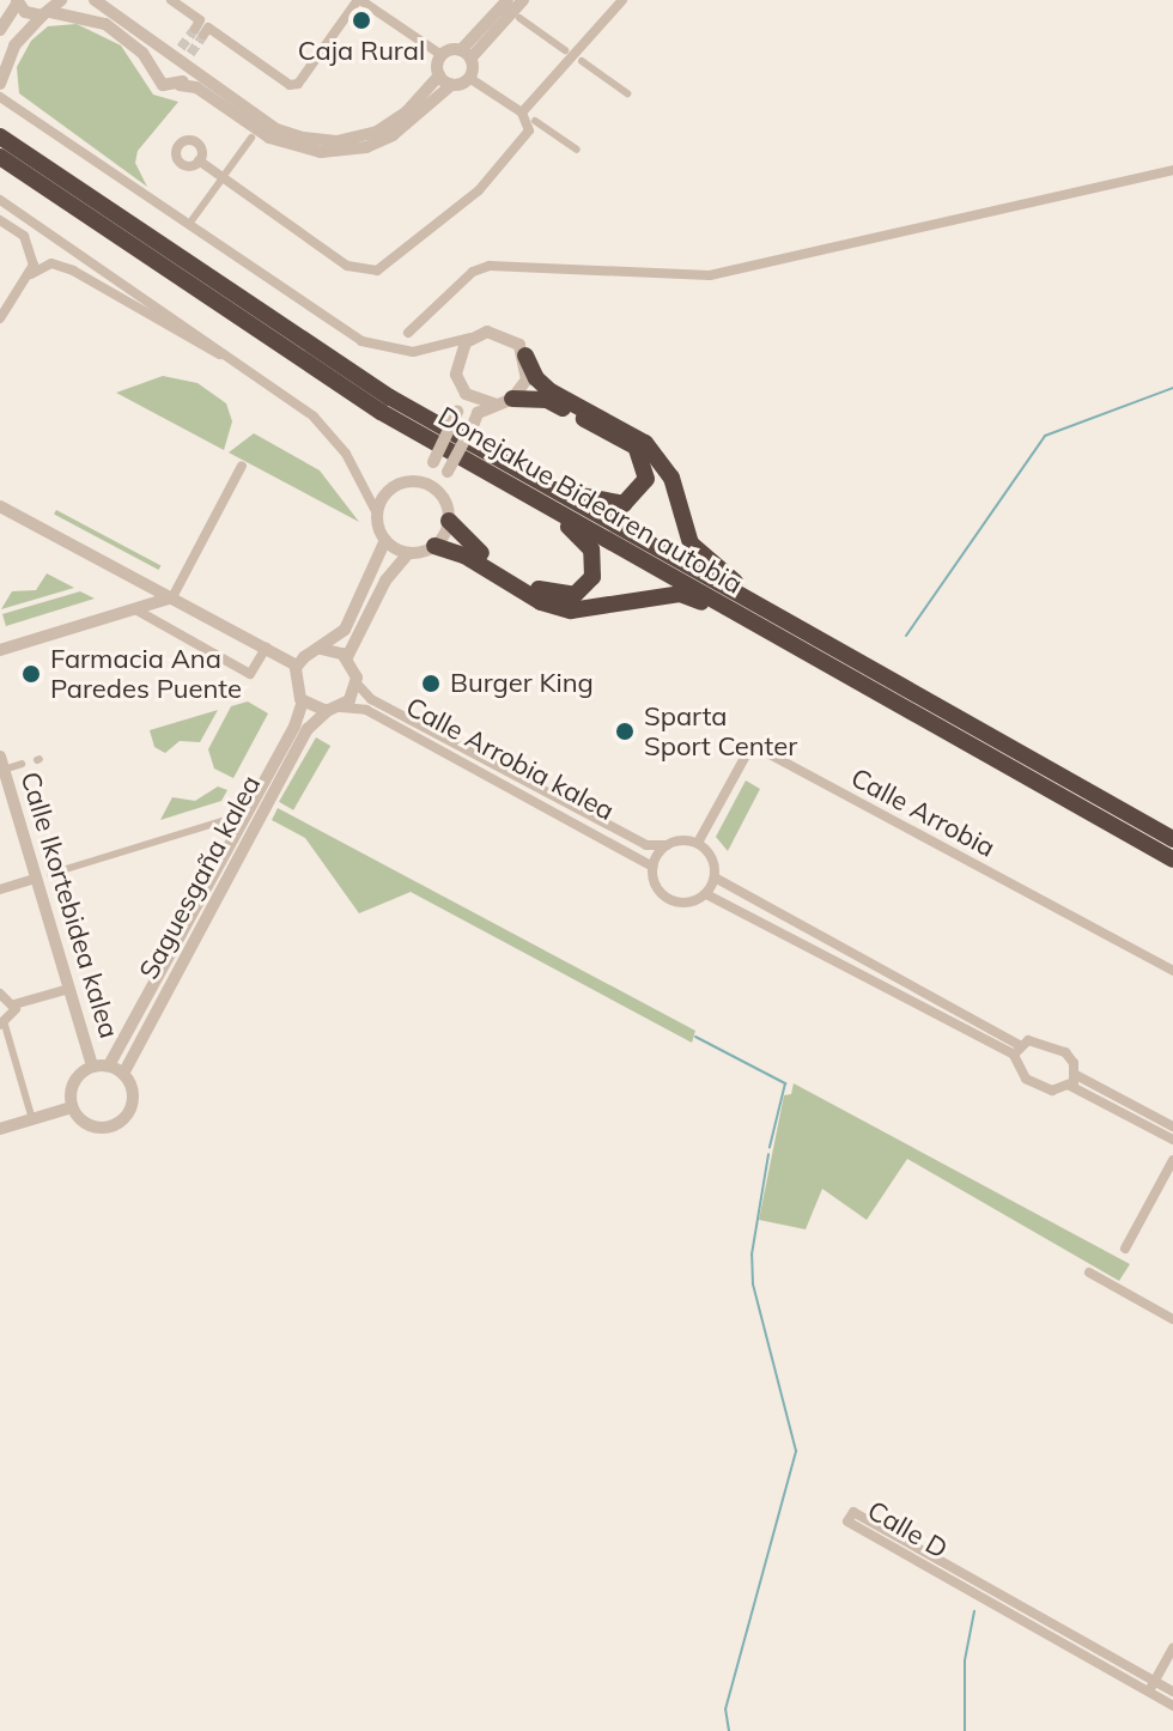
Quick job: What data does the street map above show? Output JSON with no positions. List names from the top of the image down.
{
  "streets": {
    "highway": ["Donejakue Bidearen autobia"],
    "street": [
      "Calle Arrobia kalea",
      "Calle Arrobia",
      "Saguesgaña kalea",
      "Calle Ikortebidea kalea",
      "Calle D"
    ]
  },
  "crossings": [
    ["Calle Arrobia kalea", "Calle Arrobia"],
    ["Calle Arrobia kalea", "Saguesgaña kalea"],
    ["Saguesgaña kalea", "Calle Ikortebidea kalea"]
  ],
  "places": [
    "Caja Rural",
    "Farmacia Ana Paredes Puente",
    "Burger King",
    "Sparta Sport Center"
  ]
}
